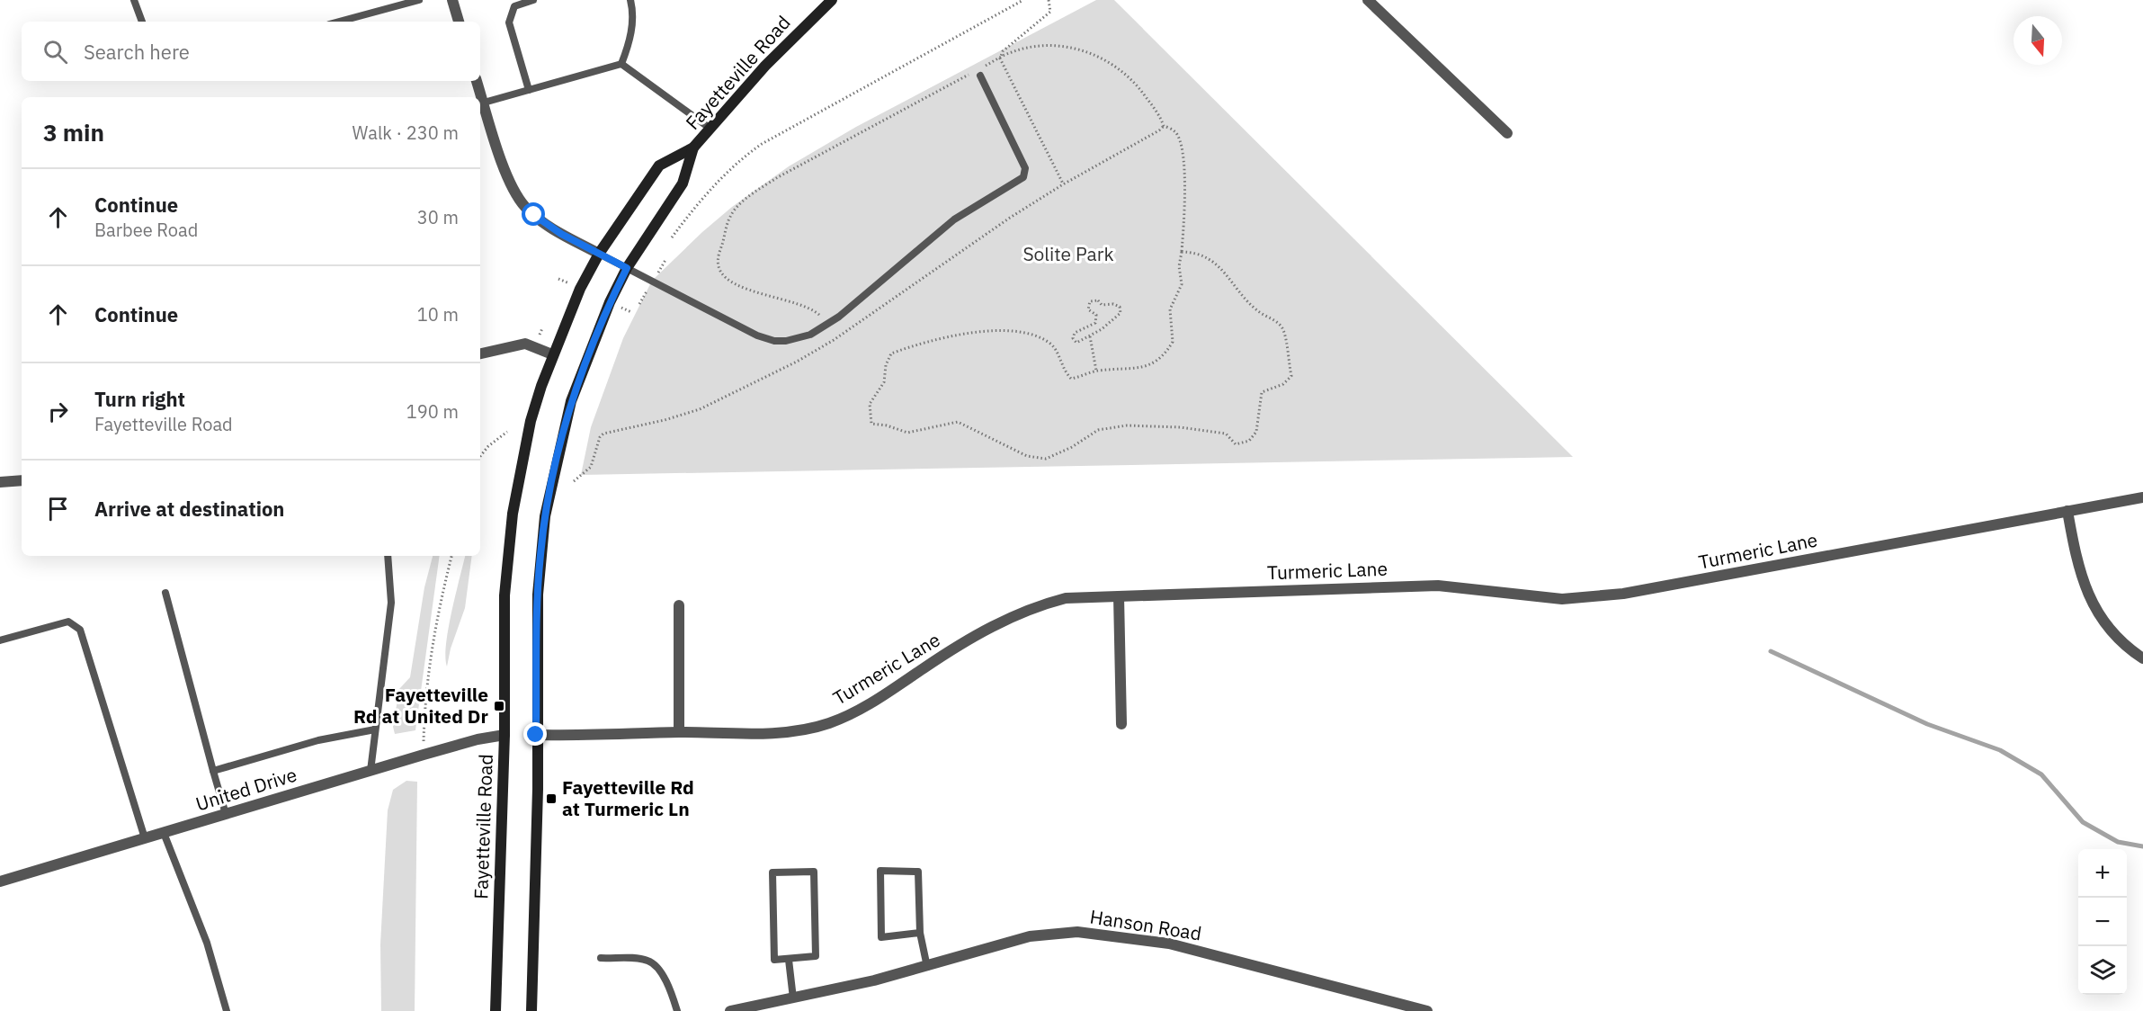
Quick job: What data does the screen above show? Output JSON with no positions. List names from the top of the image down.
{
  "streets": {
    "main road": ["Fayetteville Road"],
    "street": ["Turmeric Lane", "United Drive", "Hanson Road"]
  },
  "crossings": [
    ["Fayetteville Road", "Turmeric Lane"],
    ["Fayetteville Road", "United Drive"]
  ],
  "parks": ["Solite Park"],
  "places": {
    "transit": ["Fayetteville Rd at United Dr", "Fayetteville Rd at Turmeric Ln"]
  },
  "north": "bottom",
  "page": {
    "search": "Search here",
    "heading": ["3 min", "Walk · 230 m"],
    "list": [
      ["Continue", "Barbee Road", "30 m"],
      ["Continue", "10 m"],
      ["Turn right", "Fayetteville Road", "190 m"],
      "Arrive at destination"
    ],
    "map_buttons": ["+", "−"]
  }
}
